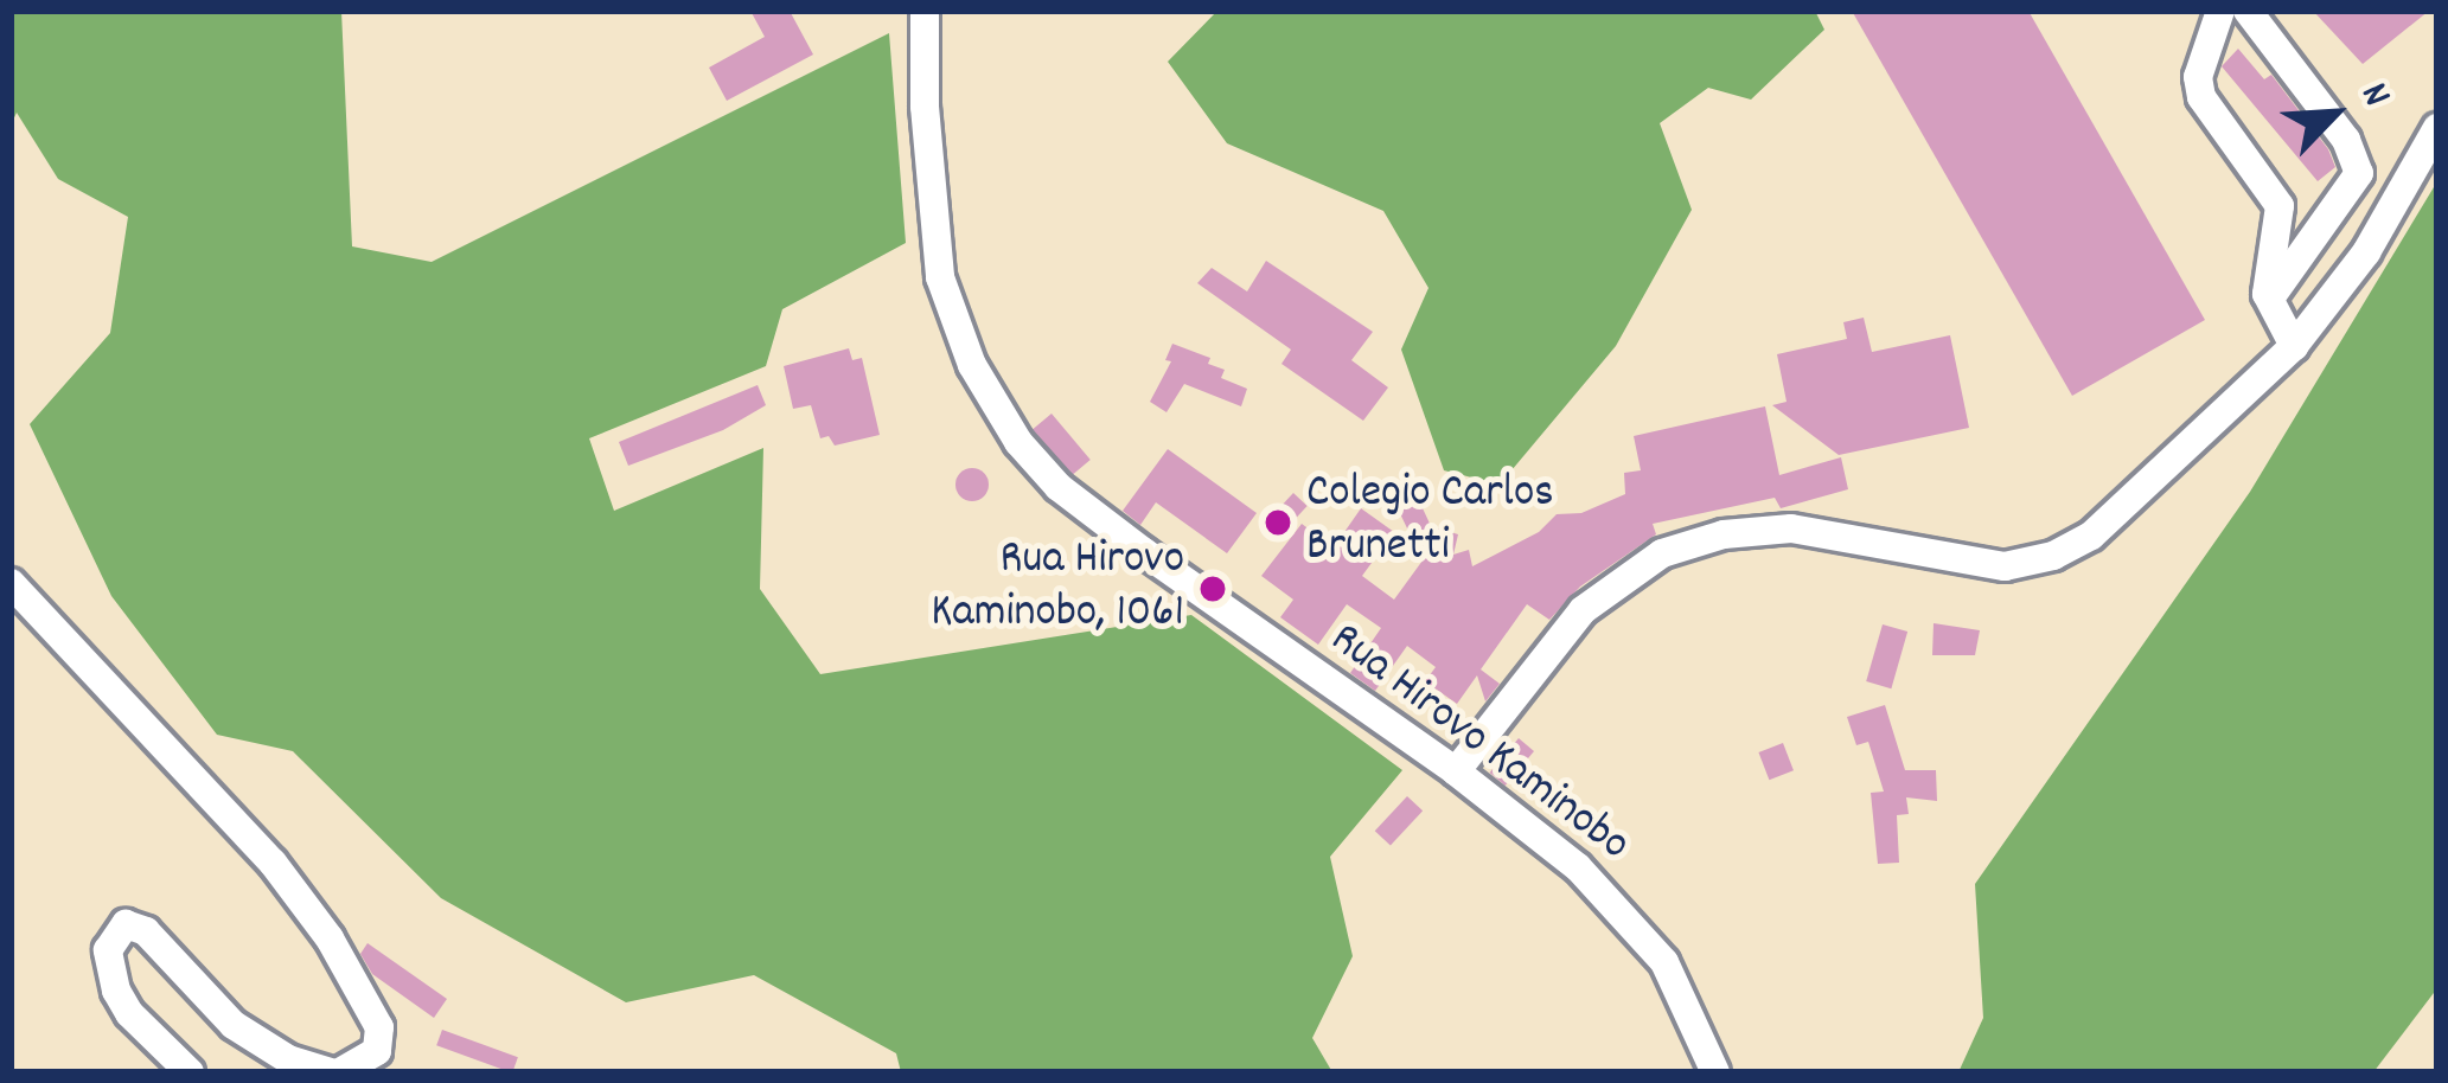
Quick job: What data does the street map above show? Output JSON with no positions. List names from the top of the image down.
{
  "streets": {
    "street": ["Rua Hirovo Kaminobo"]
  },
  "places": ["Colegio Carlos Brunetti", "Rua Hirovo Kaminobo, 1061"],
  "north": "top right"
}
